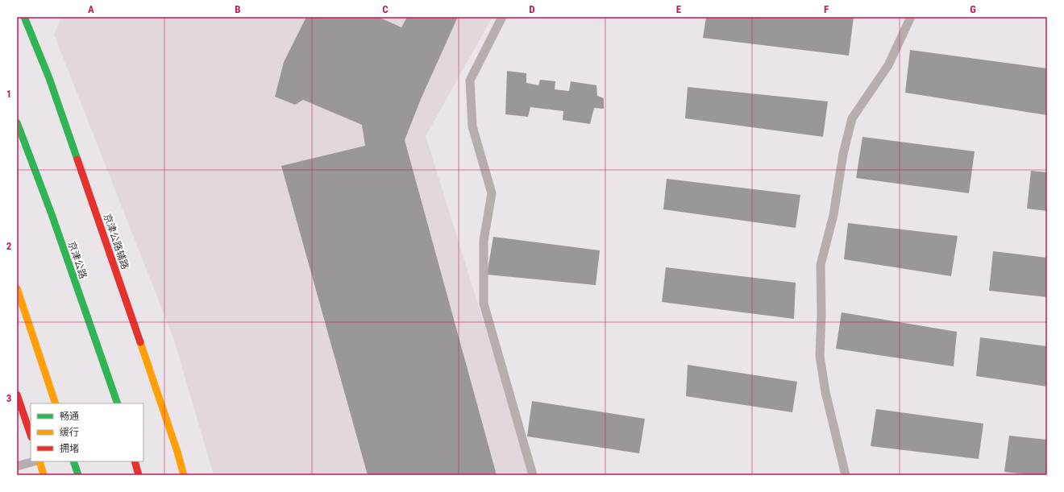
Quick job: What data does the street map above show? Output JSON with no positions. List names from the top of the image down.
{
  "streets": {
    "main road": ["京津公路辅路", "京津公路"]
  },
  "legend": ["畅通", "缓行", "拥堵"],
  "grid": {
    "columns": [
      "A",
      "B",
      "C",
      "D",
      "E",
      "F",
      "G"
    ],
    "rows": ["1", "2", "3"]
  }
}
